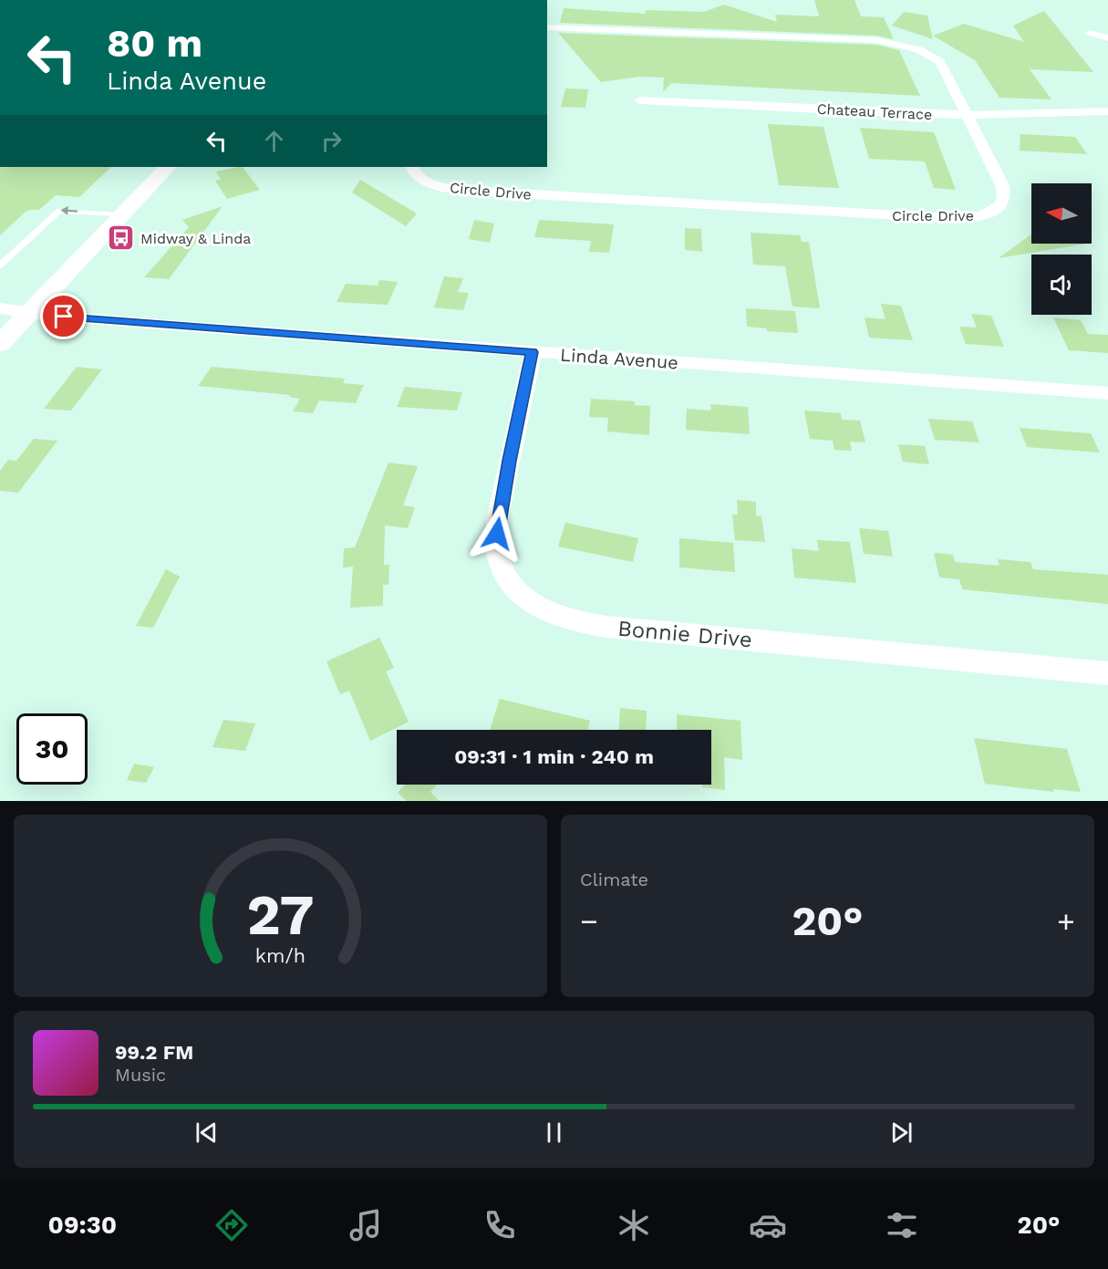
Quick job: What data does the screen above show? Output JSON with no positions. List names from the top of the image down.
{
  "streets": {
    "street": [
      "Chateau Terrace",
      "Circle Drive",
      "Linda Avenue",
      "Bonnie Drive"
    ]
  },
  "crossings": [
    ["Chateau Terrace", "Circle Drive"],
    ["Linda Avenue", "Bonnie Drive"]
  ],
  "places": {
    "bus stop": ["Midway & Linda"]
  },
  "north": "left",
  "page": {
    "turn": ["80 m", "Linda Avenue"],
    "limit": "30",
    "trip": "09:31 · 1 min · 240 m",
    "tile": "Climate",
    "heat": ["−", "20°", "+"],
    "song": ["99.2 FM", "Music"],
    "tabs": ["09:30", "20°"],
    "gauge": ["27", "km/h"]
  }
}
